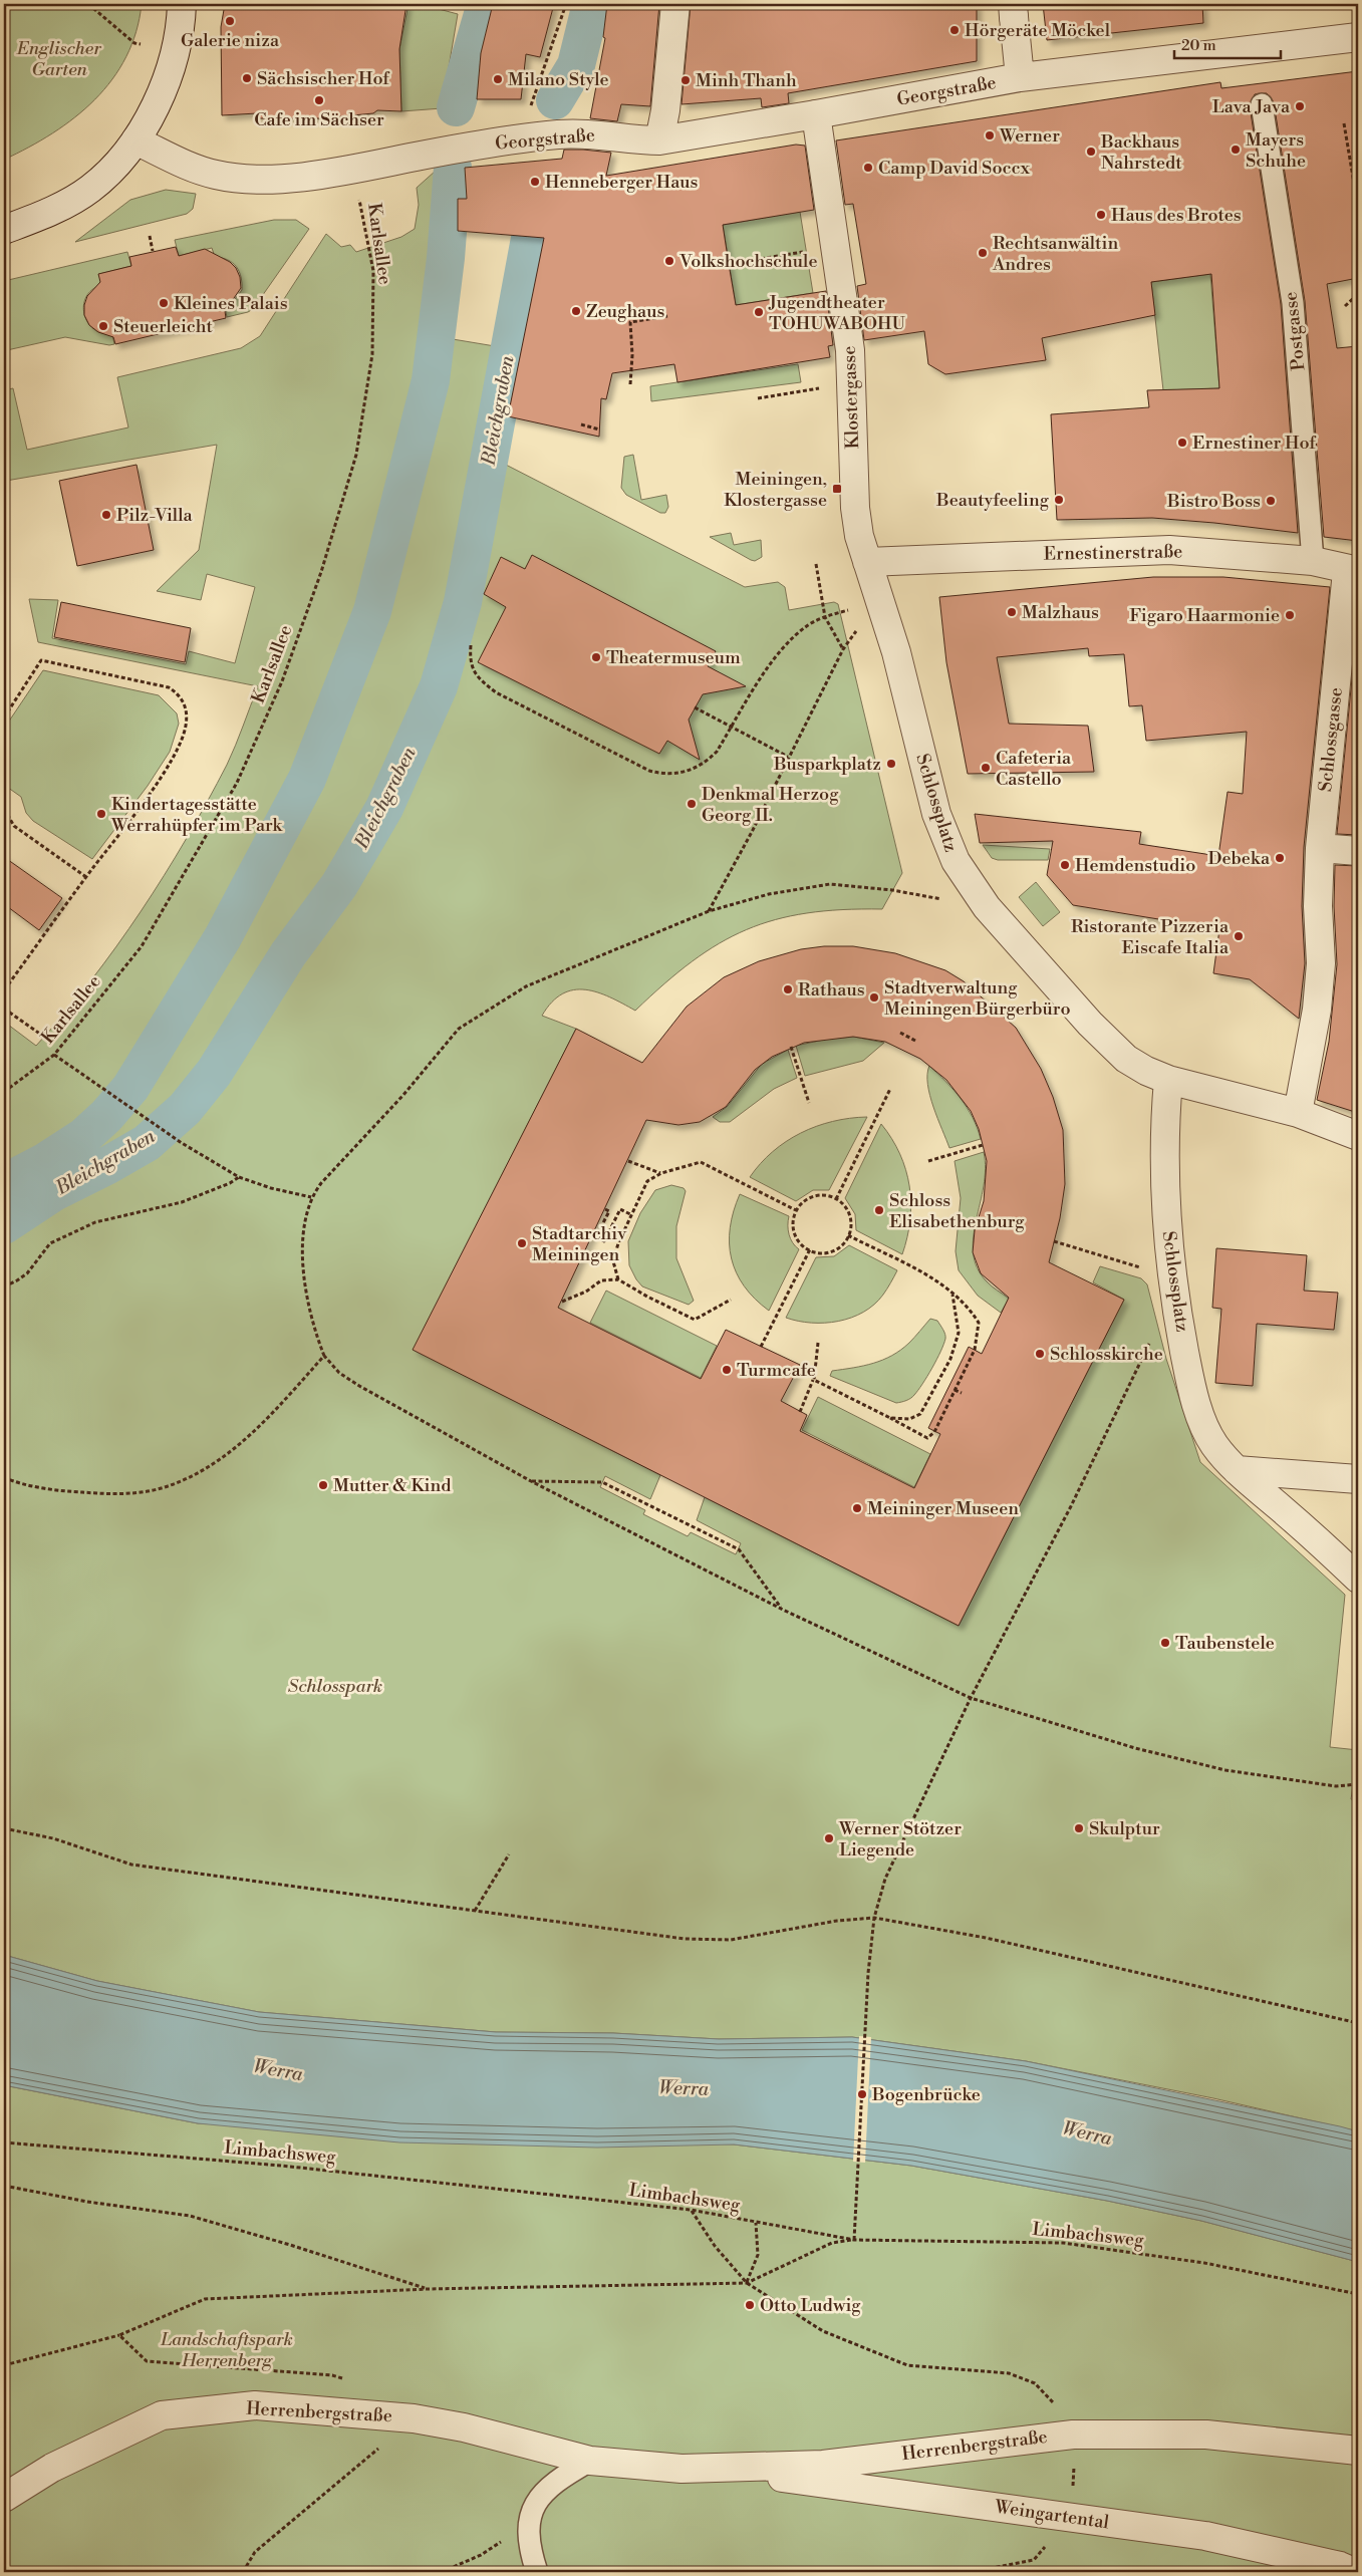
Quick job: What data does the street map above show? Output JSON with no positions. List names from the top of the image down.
{
  "streets": {
    "street": [
      "Georgstraße",
      "Klostergasse",
      "Ernestinerstraße",
      "Schlossgasse",
      "Schlossplatz",
      "Herrenbergstraße",
      "Weingartental"
    ],
    "lane": ["Postgasse"],
    "path": ["Karlsallee", "Limbachsweg"]
  },
  "crossings": [
    ["Georgstraße", "Karlsallee"],
    ["Georgstraße", "Klostergasse"],
    ["Postgasse", "Ernestinerstraße"],
    ["Klostergasse", "Ernestinerstraße"],
    ["Klostergasse", "Schlossplatz"],
    ["Ernestinerstraße", "Schlossgasse"],
    ["Ernestinerstraße", "Schlossplatz"],
    ["Schlossgasse", "Schlossplatz"],
    ["Herrenbergstraße", "Weingartental"]
  ],
  "water": ["Bleichgraben", "Werra"],
  "parks": ["Englischer Garten", "Schlosspark", "Landschaftspark Herrenberg"],
  "places": {
    "other": [
      "Galerie niza",
      "Hörgeräte Möckel",
      "Sächsischer Hof",
      "Milano Style",
      "Minh Thanh",
      "Cafe im Sächser",
      "Lava Java",
      "Werner",
      "Mayers Schuhe",
      "Backhaus Nahrstedt",
      "Camp David Soccx",
      "Henneberger Haus",
      "Haus des Brotes",
      "Rechtsanwältin Andres",
      "Volkshochschule",
      "Kleines Palais",
      "Zeughaus",
      "Jugendtheater TOHUWABOHU",
      "Steuerleicht",
      "Ernestiner Hof",
      "Beautyfeeling",
      "Bistro Boss",
      "Pilz-Villa",
      "Malzhaus",
      "Figaro Haarmonie",
      "Theatermuseum",
      "Busparkplatz",
      "Cafeteria Castello",
      "Denkmal Herzog Georg II.",
      "Kindertagesstätte Werrahüpfer im Park",
      "Debeka",
      "Hemdenstudio",
      "Ristorante Pizzeria Eiscafe Italia",
      "Rathaus",
      "Stadtverwaltung Meiningen Bürgerbüro",
      "Schloss Elisabethenburg",
      "Stadtarchiv Meiningen",
      "Schlosskirche",
      "Turmcafe",
      "Mutter & Kind",
      "Meininger Museen",
      "Taubenstele",
      "Skulptur",
      "Werner Stötzer Liegende",
      "Bogenbrücke",
      "Otto Ludwig"
    ],
    "transit": ["Meiningen, Klostergasse"]
  },
  "scale_bar": "20 m"
}
